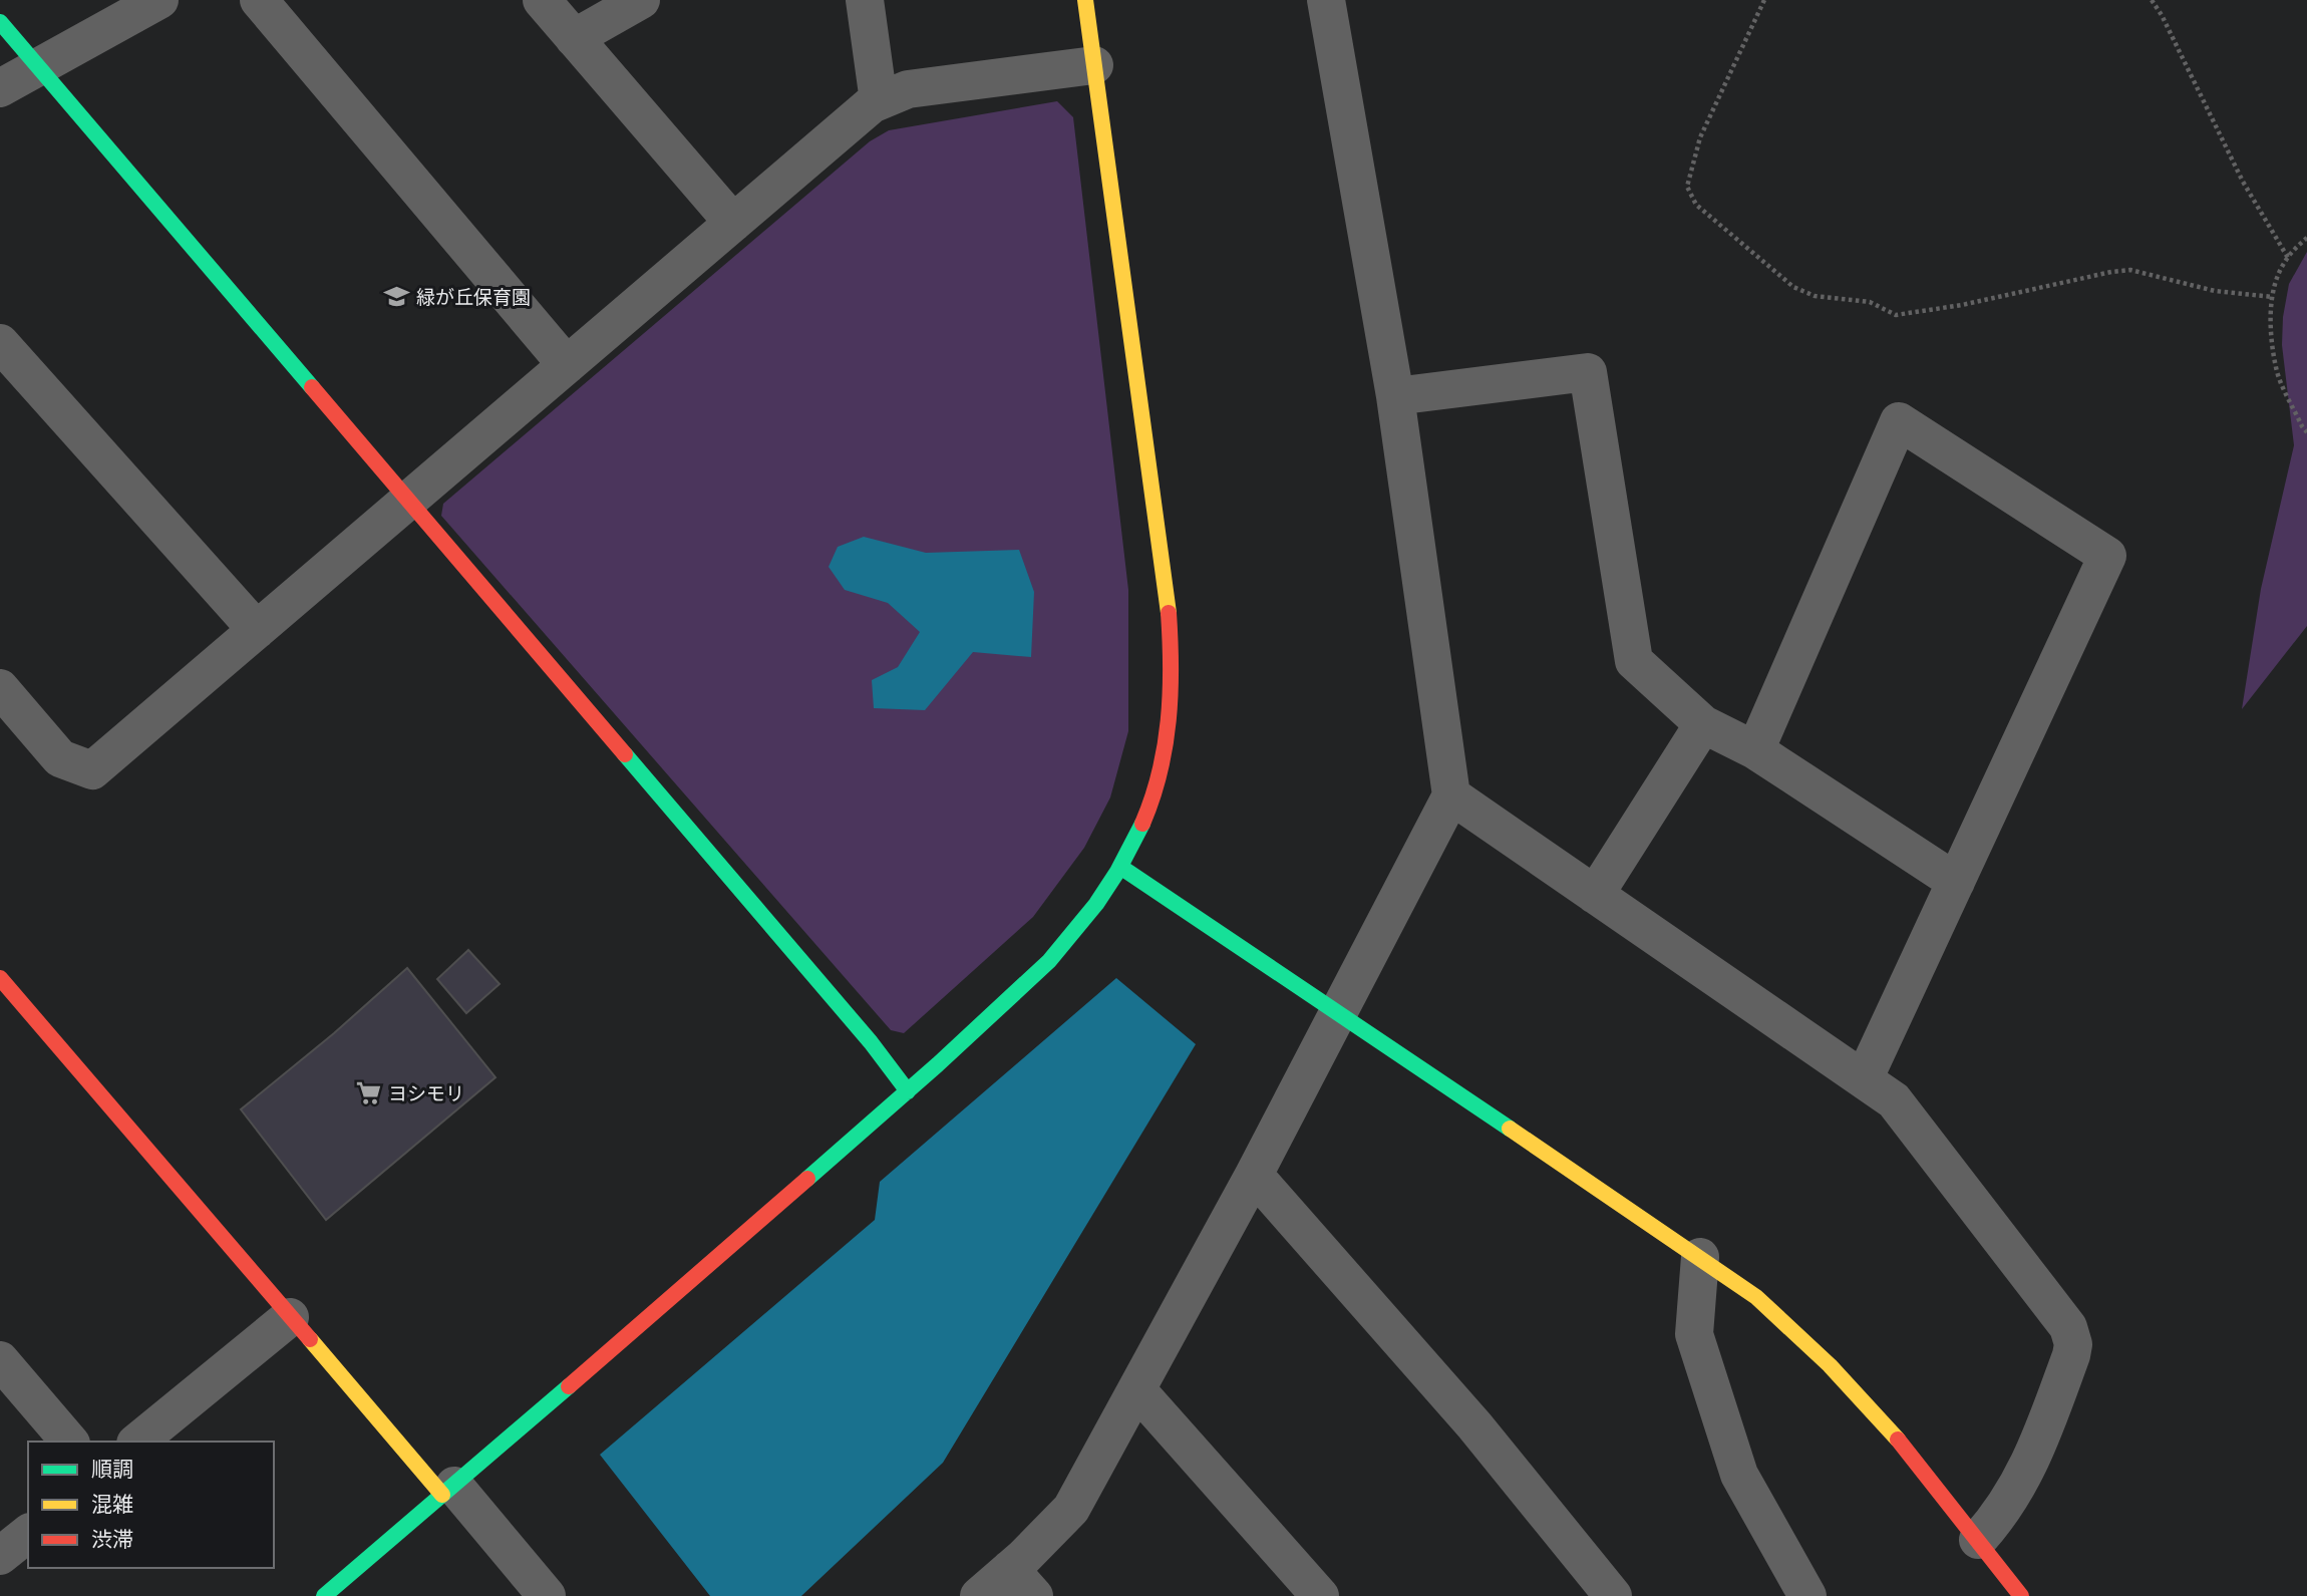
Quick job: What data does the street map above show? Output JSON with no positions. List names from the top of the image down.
{
  "places": {
    "school or university": ["緑が丘保育園"],
    "supermarket": ["ヨシモリ"]
  },
  "legend": ["順調", "混雑", "渋滞"]
}
